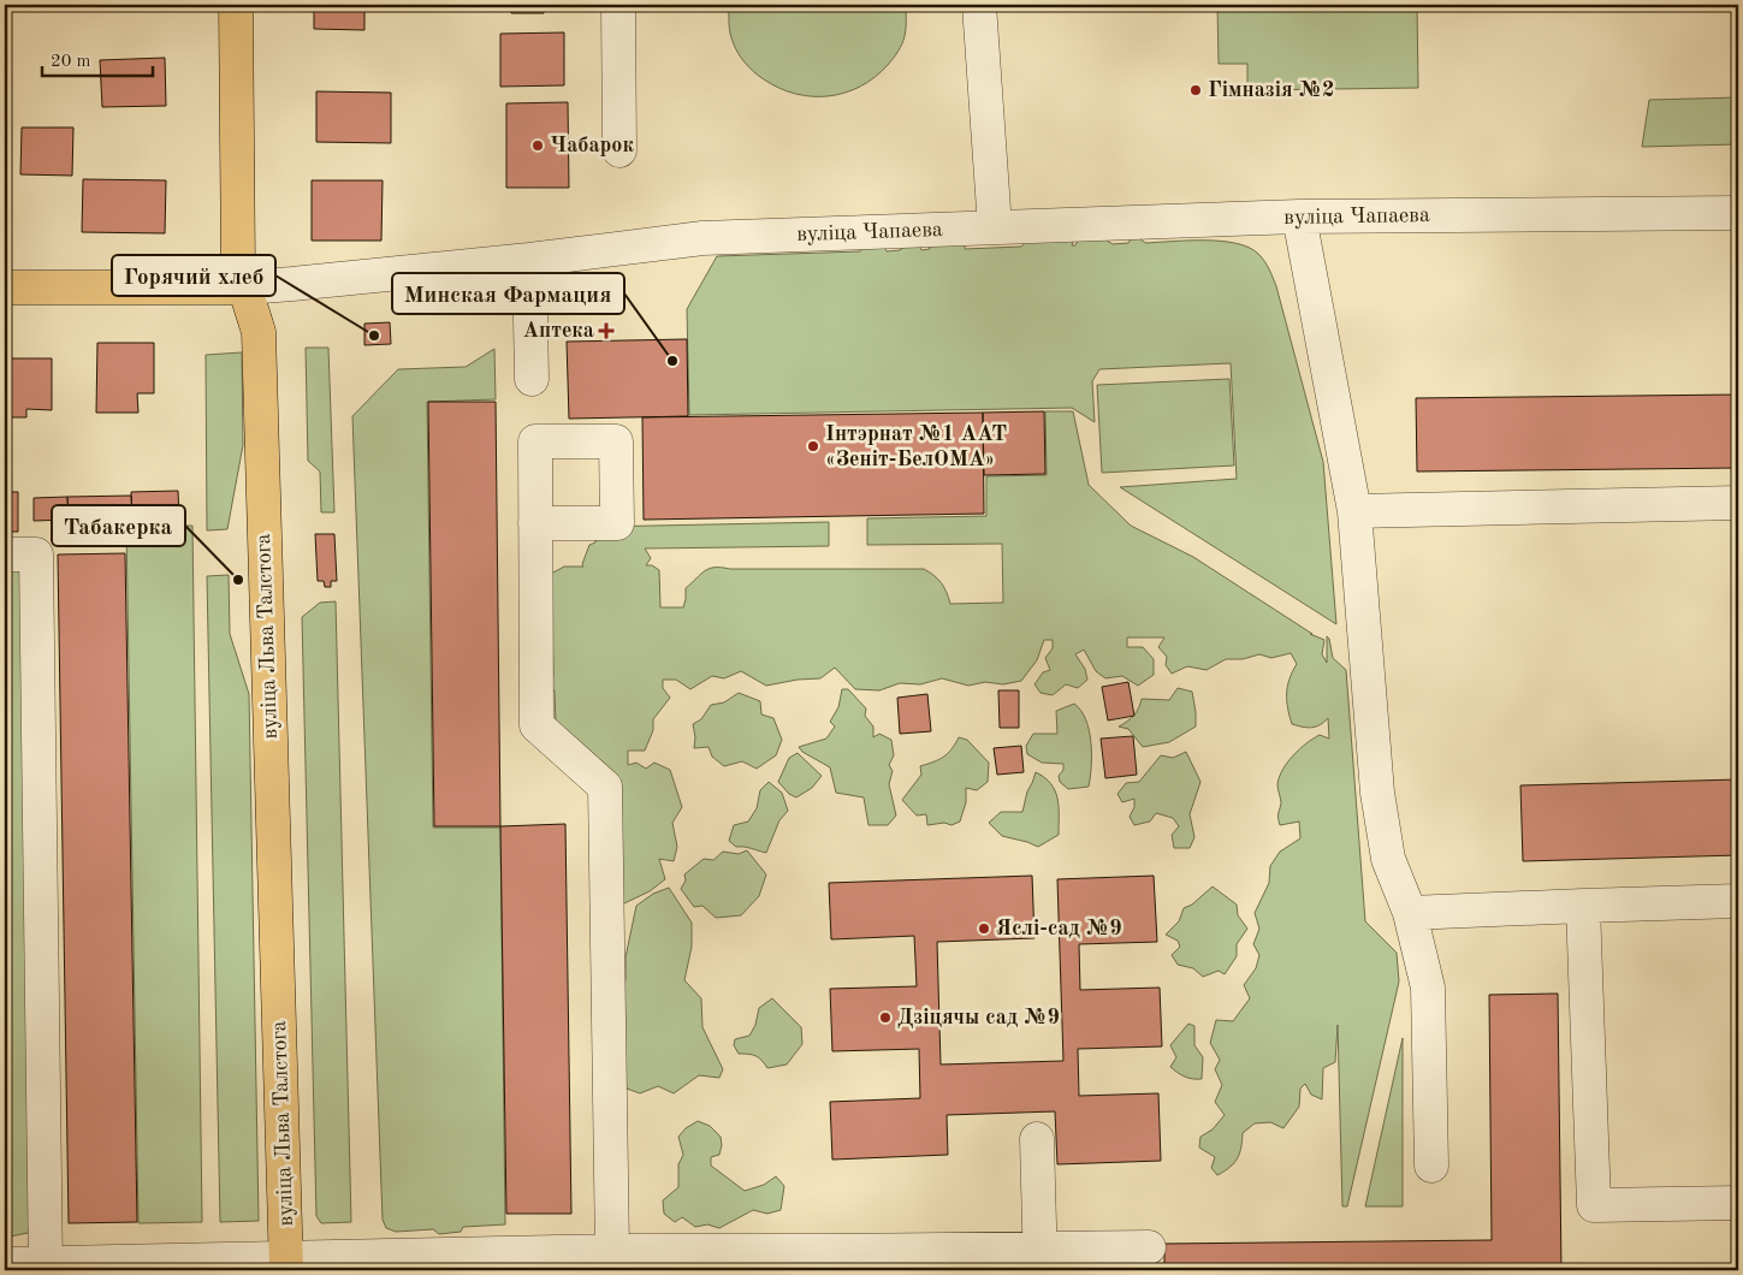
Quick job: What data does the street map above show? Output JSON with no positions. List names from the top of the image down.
{
  "streets": {
    "main road": ["вуліца Чапаева", "вуліца Льва Талстога"]
  },
  "crossings": [
    ["вуліца Чапаева", "вуліца Льва Талстога"]
  ],
  "places": {
    "other": [
      "Гімназія №2",
      "Чабарок",
      "Горячий хлеб",
      "Минская Фармация",
      "Інтэрнат №1 ААТ «Зеніт-БелОМА»",
      "Табакерка",
      "Яслі-сад №9",
      "Дзіцячы сад №9"
    ],
    "health": ["Аптека"]
  },
  "scale_bar": "20 m"
}
